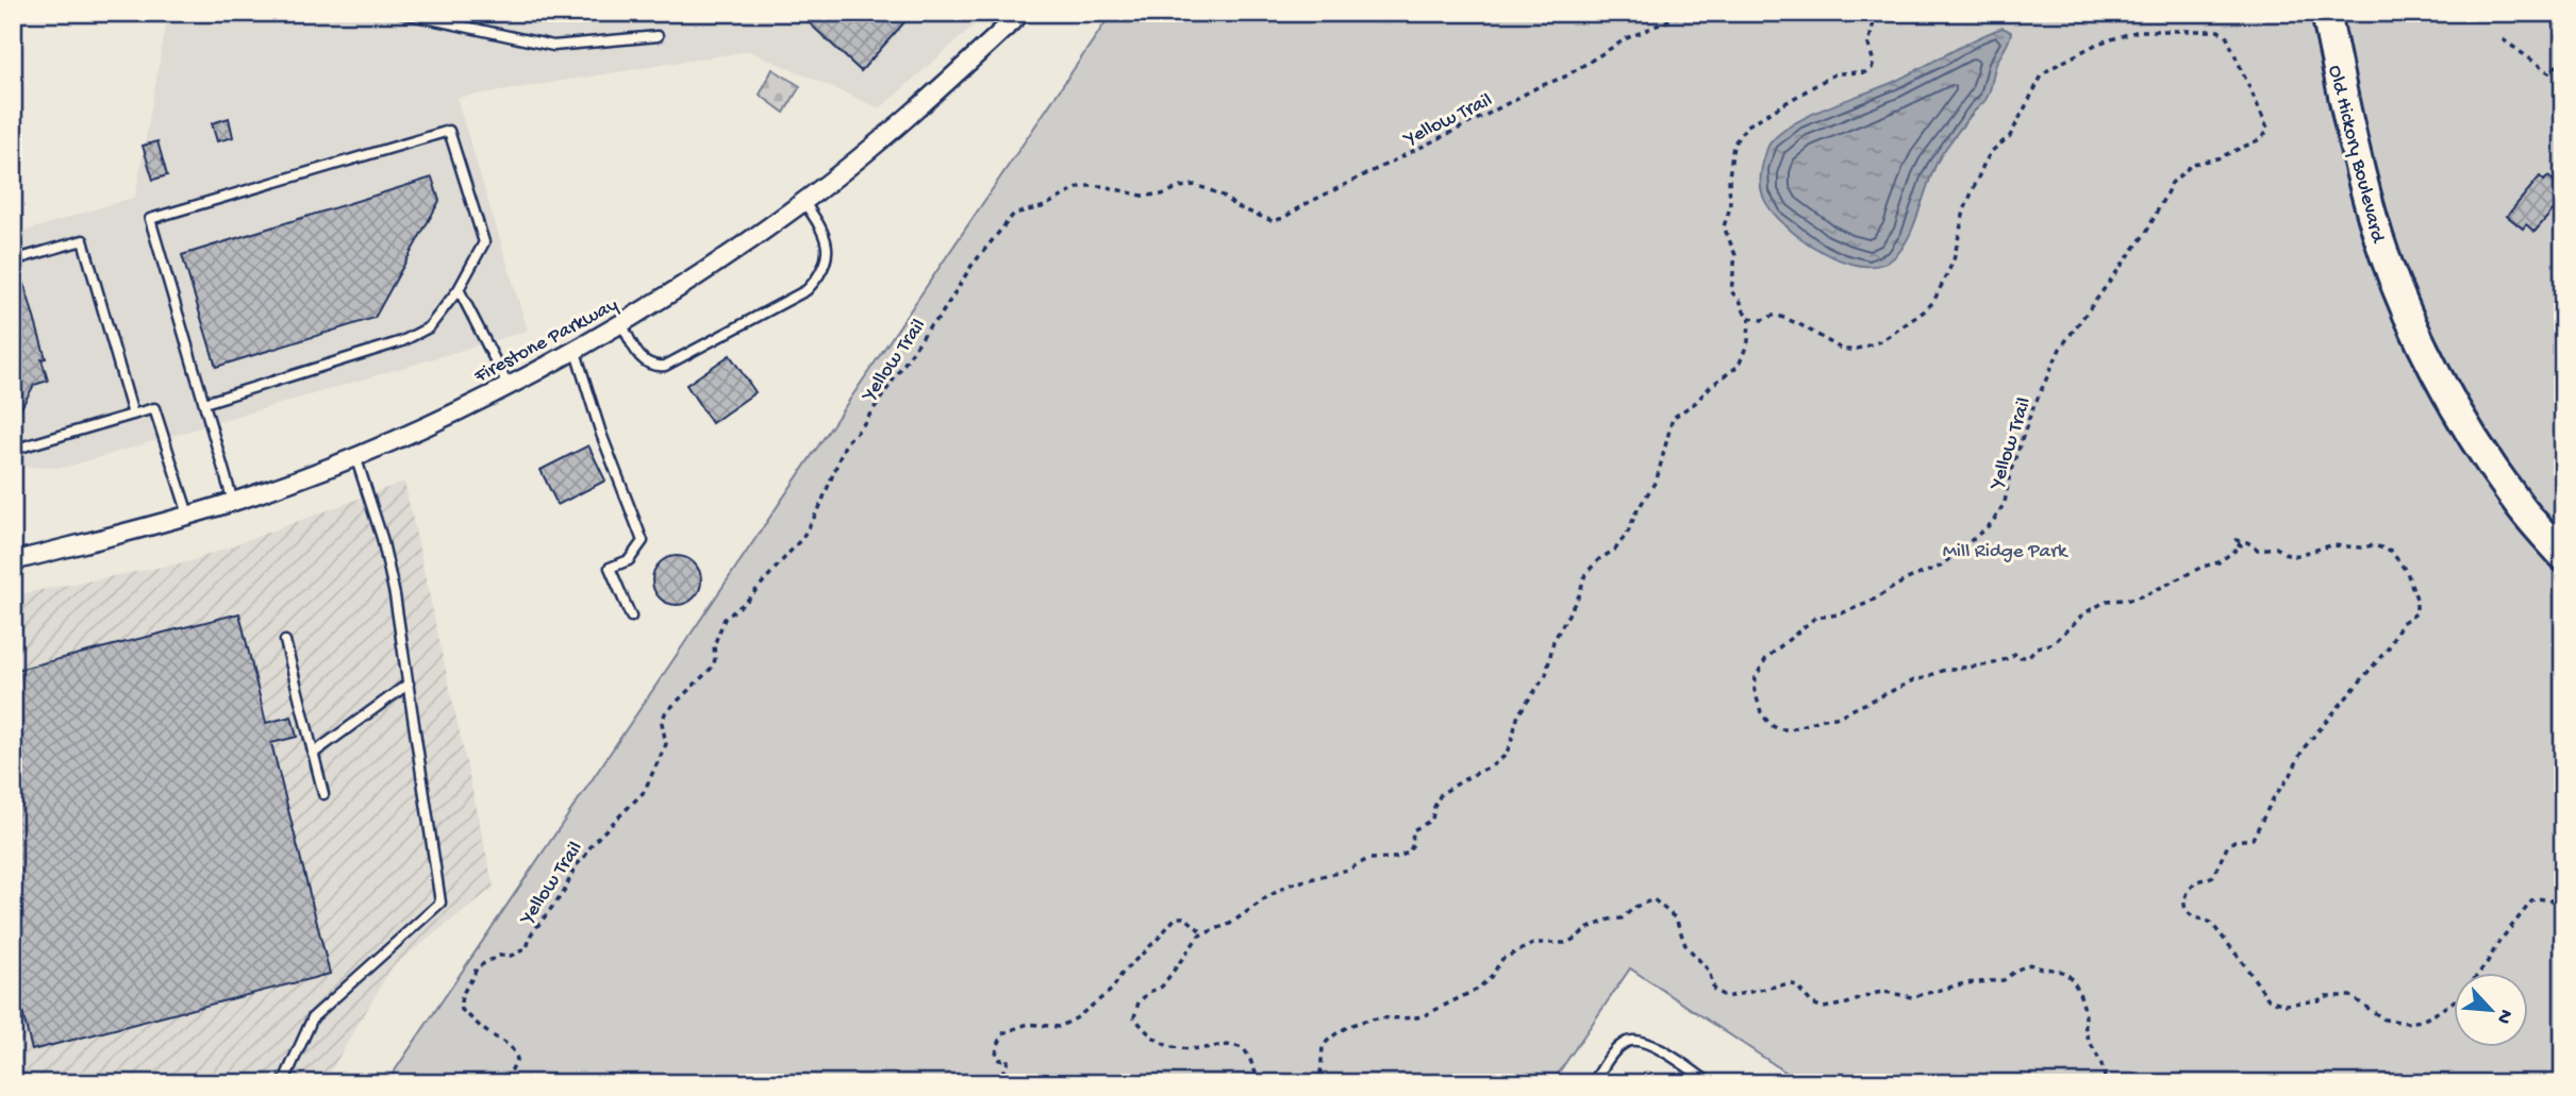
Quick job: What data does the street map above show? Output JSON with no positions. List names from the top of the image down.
{
  "streets": {
    "main road": ["Old Hickory Boulevard"],
    "street": ["Firestone Parkway"],
    "path": ["Yellow Trail"]
  },
  "parks": ["Mill Ridge Park"],
  "north": "bottom right"
}
